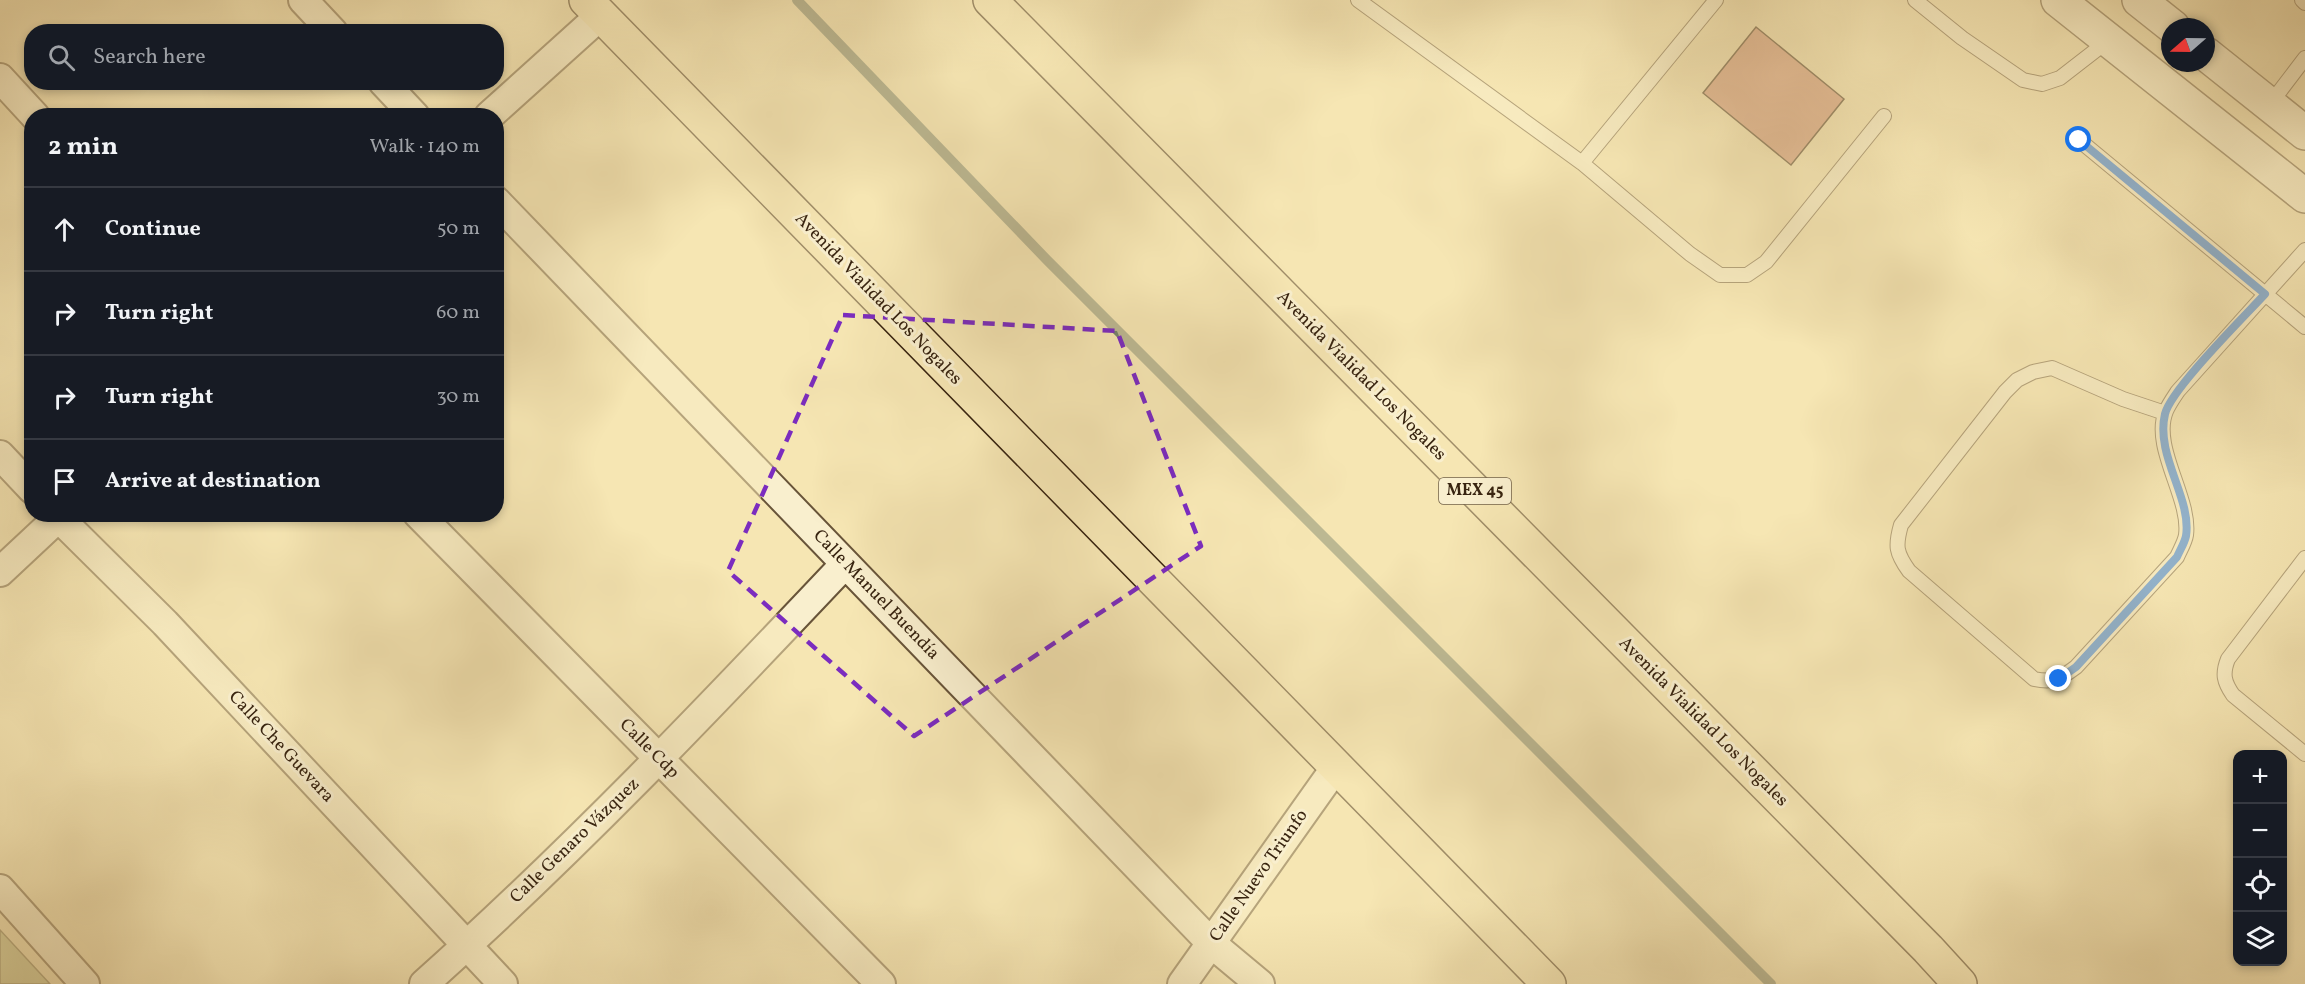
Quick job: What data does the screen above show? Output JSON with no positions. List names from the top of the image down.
{
  "streets": {
    "highway": ["Avenida Vialidad Los Nogales", "MEX 45"],
    "street": [
      "Calle Manuel Buendía",
      "Calle Che Guevara",
      "Calle Cdp",
      "Calle Genaro Vázquez",
      "Calle Nuevo Triunfo"
    ]
  },
  "crossings": [
    ["Avenida Vialidad Los Nogales", "Calle Nuevo Triunfo"],
    ["Calle Manuel Buendía", "Calle Genaro Vázquez"],
    ["Calle Manuel Buendía", "Calle Nuevo Triunfo"],
    ["Calle Che Guevara", "Calle Genaro Vázquez"],
    ["Calle Cdp", "Calle Genaro Vázquez"]
  ],
  "north": "left",
  "page": {
    "search": "Search here",
    "heading": ["2 min", "Walk · 140 m"],
    "list": [
      ["Continue", "50 m"],
      ["Turn right", "60 m"],
      ["Turn right", "30 m"],
      "Arrive at destination"
    ],
    "map_buttons": ["+", "−"]
  }
}
